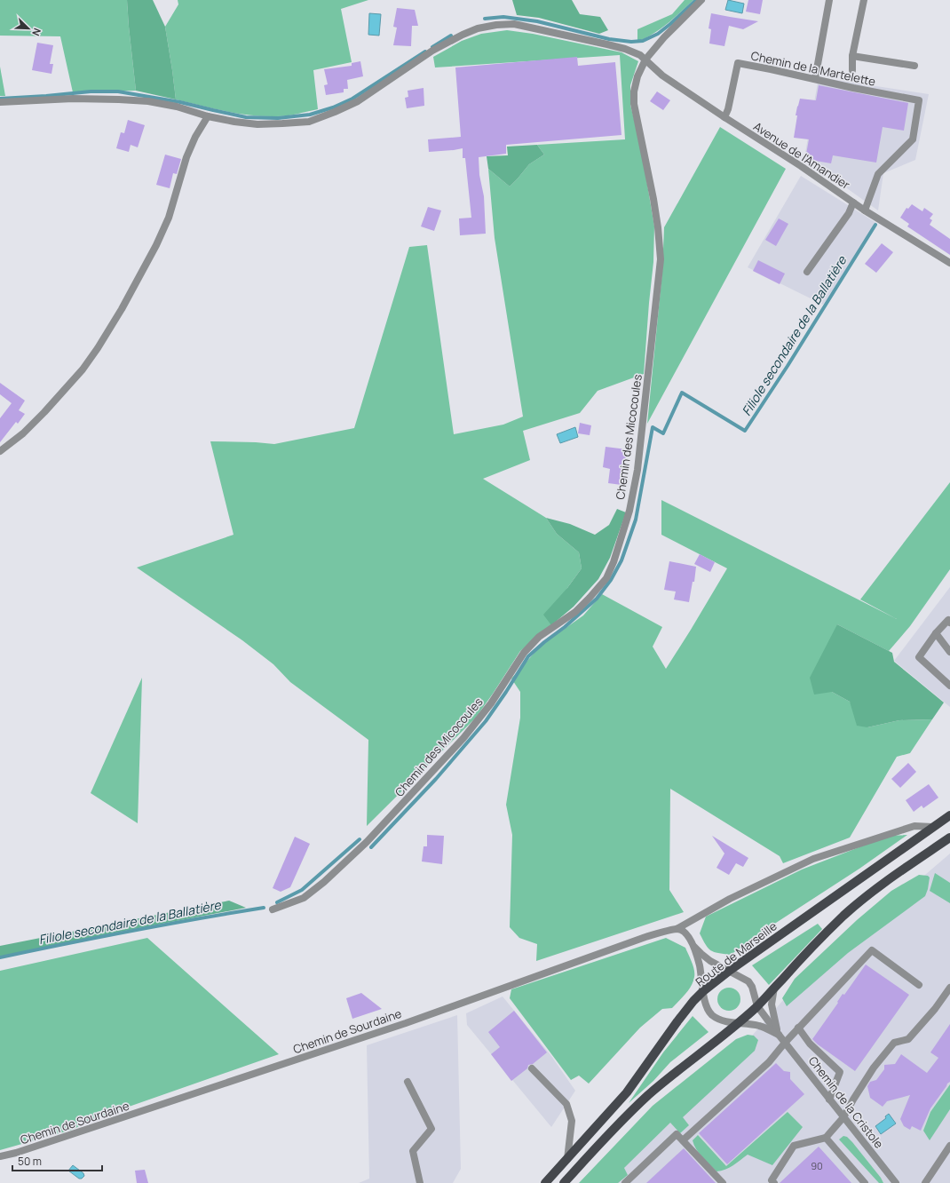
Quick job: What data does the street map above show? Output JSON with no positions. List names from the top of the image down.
{
  "streets": {
    "main road": ["Route de Marseille"],
    "street": [
      "Chemin de la Martelette",
      "Avenue de l'Amandier",
      "Chemin des Micocoules",
      "Chemin de Sourdaine",
      "Chemin de la Cristole"
    ]
  },
  "crossings": [
    ["Chemin de la Martelette", "Avenue de l'Amandier"],
    ["Avenue de l'Amandier", "Chemin des Micocoules"],
    ["Route de Marseille", "Chemin de Sourdaine"],
    ["Route de Marseille", "Chemin de la Cristole"]
  ],
  "water": ["Filiole secondaire de la Ballatière"],
  "house_numbers": ["90"],
  "scale_bar": "50 m",
  "north": "bottom right"
}
